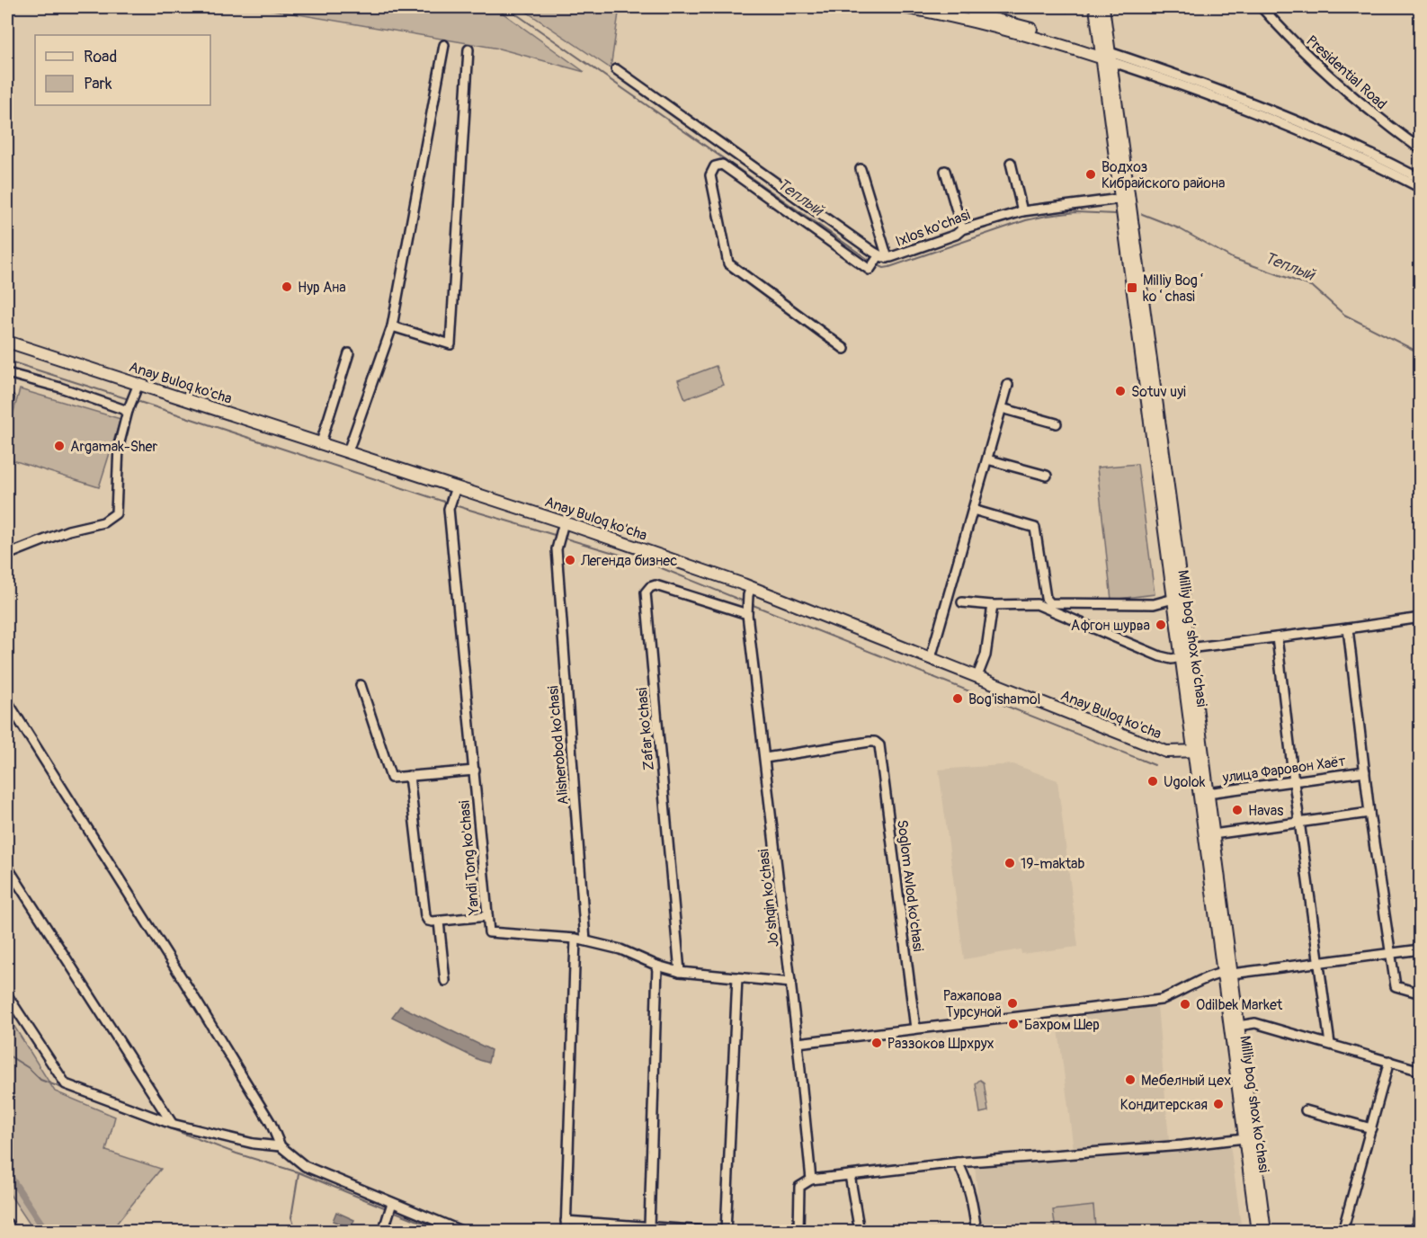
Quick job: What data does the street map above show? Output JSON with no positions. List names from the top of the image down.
{
  "streets": {
    "main road": ["Anay Buloq ko'cha", "Milliy bog‘ shox ko‘chasi"],
    "street": [
      "Presidential Road",
      "Ixlos ko'chasi",
      "Zafar ko'chasi",
      "Alisherobod ko'chasi",
      "улица Фаровон Хаёт",
      "Yandi Tong ko'chasi",
      "Soglom Avlod ko'chasi",
      "Joʼshqin koʼchasi"
    ]
  },
  "crossings": [
    ["Ixlos ko'chasi", "Milliy bog‘ shox ko‘chasi"],
    ["Anay Buloq ko'cha", "Milliy bog‘ shox ko‘chasi"],
    ["Anay Buloq ko'cha", "Alisherobod ko'chasi"],
    ["Anay Buloq ko'cha", "Yandi Tong ko'chasi"],
    ["Anay Buloq ko'cha", "Joʼshqin koʼchasi"],
    ["Milliy bog‘ shox ko‘chasi", "улица Фаровон Хаёт"],
    ["Zafar ko'chasi", "Yandi Tong ko'chasi"],
    ["Zafar ko'chasi", "Joʼshqin koʼchasi"],
    ["Alisherobod ko'chasi", "Yandi Tong ko'chasi"],
    ["Yandi Tong ko'chasi", "Joʼshqin koʼchasi"],
    ["Soglom Avlod ko'chasi", "Joʼshqin koʼchasi"]
  ],
  "water": ["Теплый"],
  "places": {
    "other": [
      "Водхоз Кибрайского района",
      "Нур Ана",
      "Sotuv uyi",
      "Argamak-Sher",
      "Легенда бизнес",
      "Афгон шурва",
      "Bog'ishamol",
      "Ugolok",
      "Havas",
      "19-maktab",
      "Ражапова Турсуной",
      "Odilbek Market",
      "Бахром Шер",
      "Раззоков Шрхрух",
      "Мебелный цех",
      "Кондитерская"
    ],
    "transit": ["Milliy Bogʻ koʻchasi"]
  },
  "legend": ["Road", "Park"]
}
